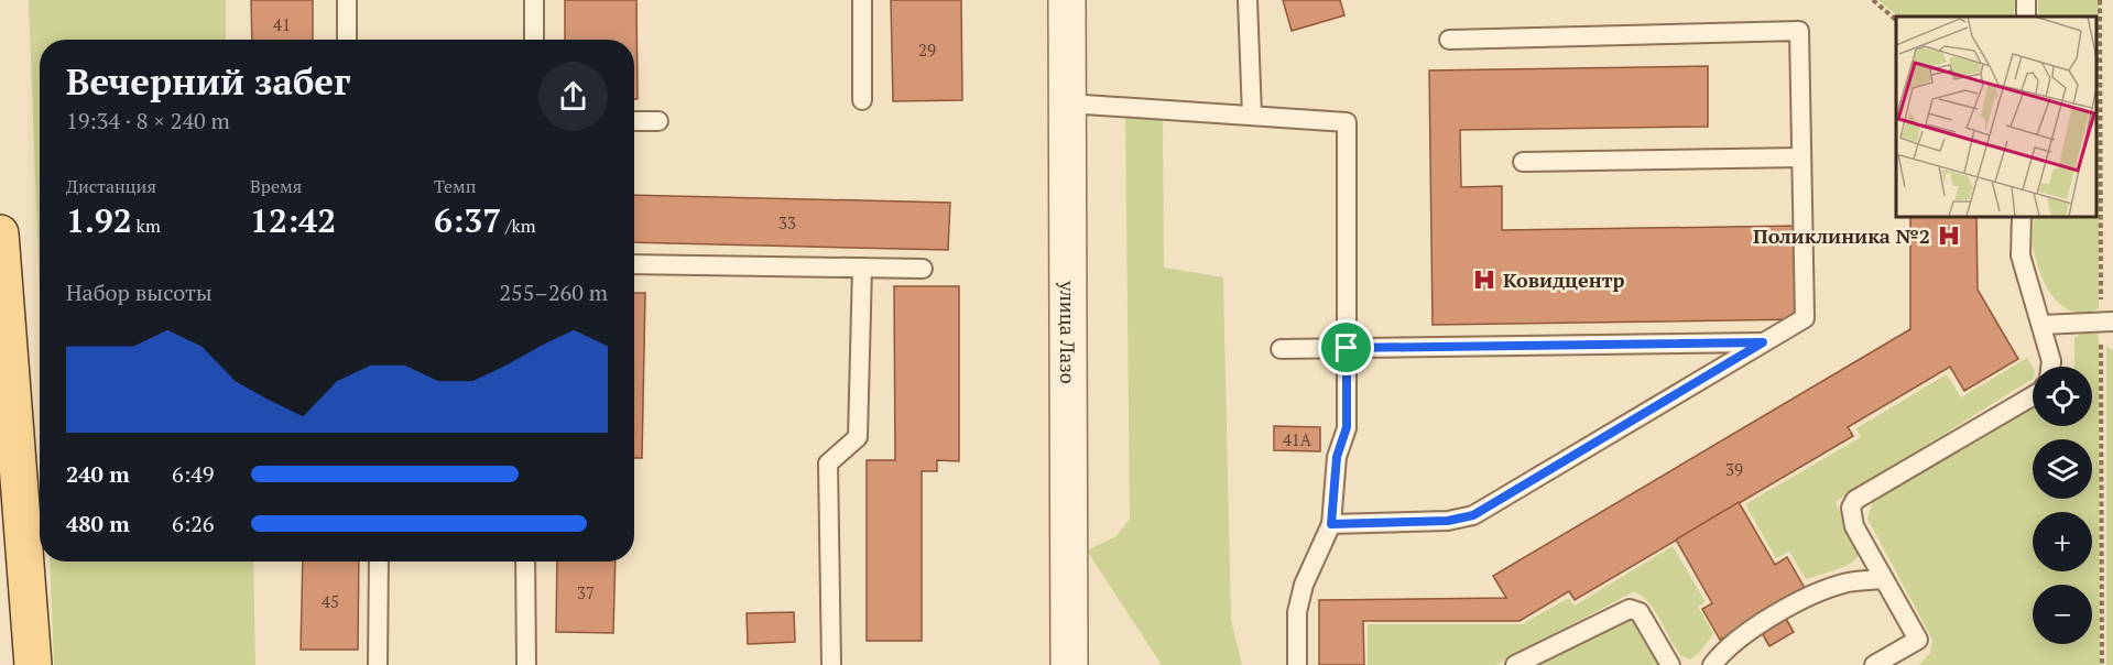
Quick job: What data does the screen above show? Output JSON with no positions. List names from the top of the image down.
{
  "streets": {
    "street": ["улица Лазо"]
  },
  "places": {
    "hospital": ["Поликлиника №2", "Ковидцентр"]
  },
  "house_numbers": [
    "41",
    "29",
    "33",
    "41А",
    "39",
    "37",
    "45"
  ],
  "page": {
    "heading": ["Вечерний забег", "19:34 · 8 × 240 m"],
    "stats": [
      ["Дистанция", "1.92 km"],
      ["Время", "12:42"],
      ["Темп", "6:37 /km"]
    ],
    "chart": ["Набор высоты", "255–260 m"],
    "map_buttons": ["+", "−"],
    "list": [
      {
        "name": "240 m",
        "note": "6:49"
      },
      {
        "name": "480 m",
        "note": "6:26"
      }
    ]
  }
}
